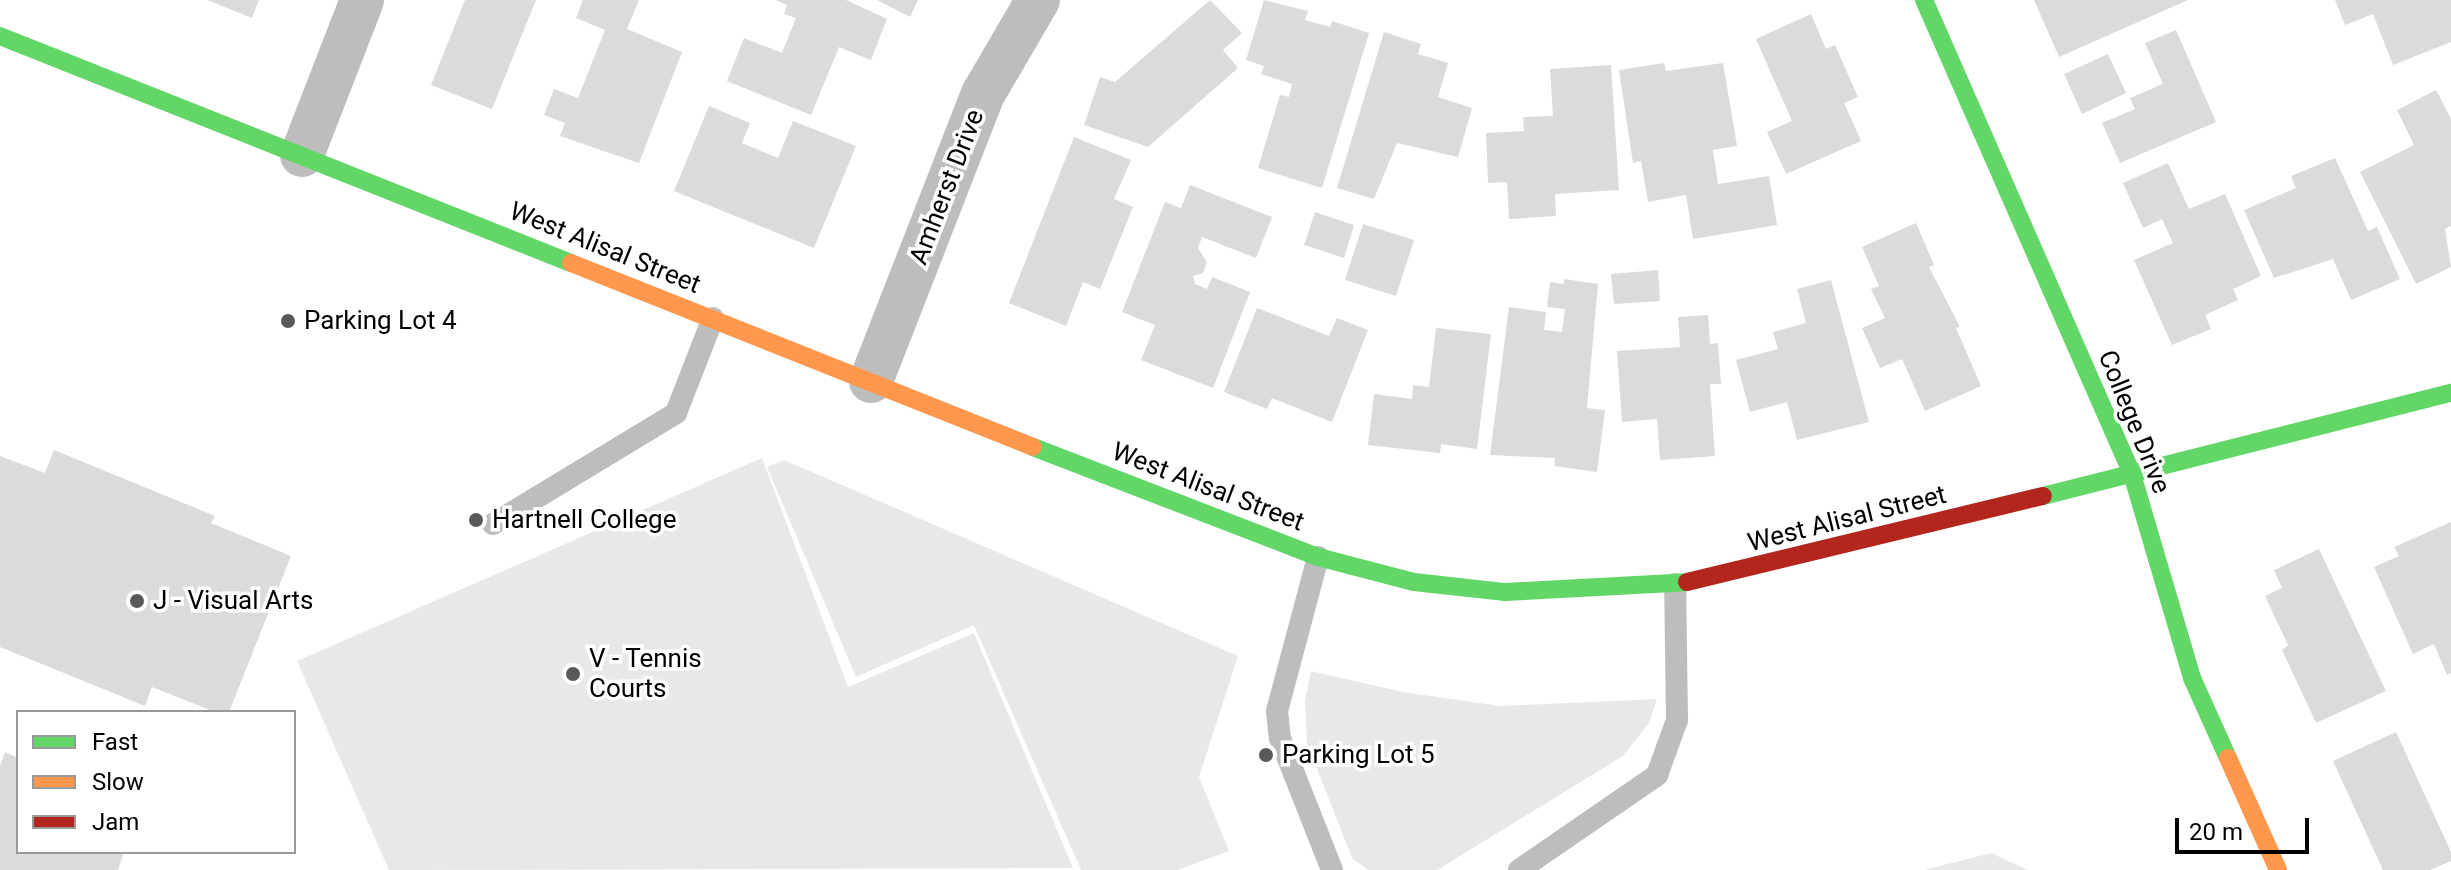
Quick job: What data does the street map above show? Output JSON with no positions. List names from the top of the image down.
{
  "streets": {
    "main road": ["West Alisal Street", "College Drive"],
    "street": ["Amherst Drive"]
  },
  "crossings": [
    ["Amherst Drive", "West Alisal Street"],
    ["West Alisal Street", "College Drive"]
  ],
  "places": [
    "Parking Lot 4",
    "Hartnell College",
    "J - Visual Arts",
    "V - Tennis Courts",
    "Parking Lot 5"
  ],
  "legend": ["Fast", "Slow", "Jam"],
  "scale_bar": "20 m"
}
